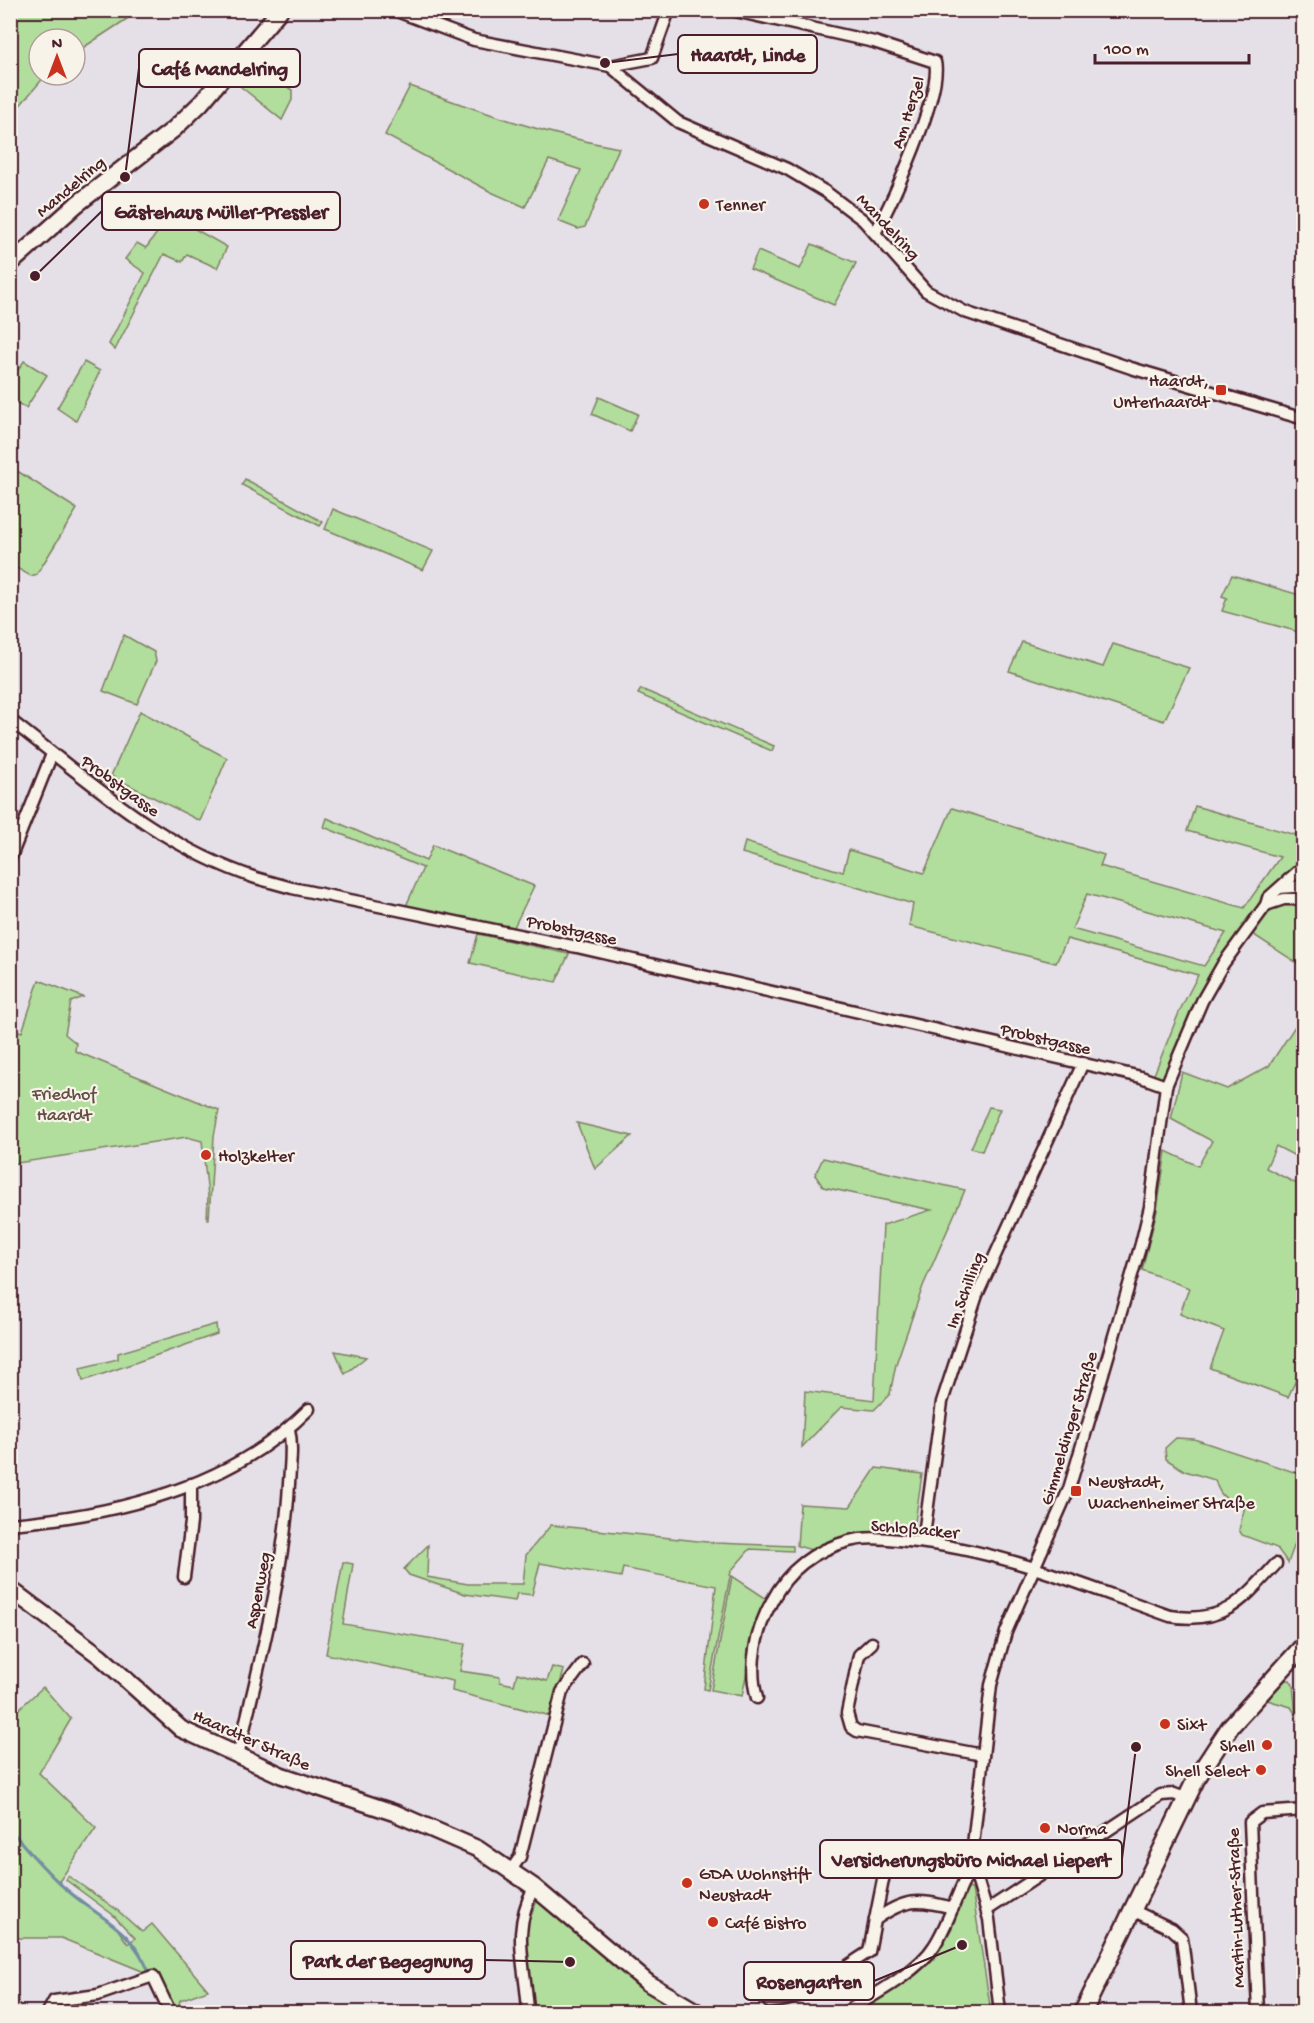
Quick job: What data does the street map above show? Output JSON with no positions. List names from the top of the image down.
{
  "streets": {
    "street": [
      "Am Herzel",
      "Mandelring",
      "Probstgasse",
      "Im Schilling",
      "Gimmeldinger Straße",
      "Schloßacker",
      "Aspenweg",
      "Haardter Straße",
      "Martin-Luther-Straße"
    ]
  },
  "crossings": [
    ["Am Herzel", "Mandelring"],
    ["Probstgasse", "Im Schilling"],
    ["Probstgasse", "Gimmeldinger Straße"],
    ["Im Schilling", "Schloßacker"],
    ["Gimmeldinger Straße", "Schloßacker"],
    ["Aspenweg", "Haardter Straße"]
  ],
  "parks": ["Friedhof Haardt"],
  "places": {
    "other": [
      "Haardt, Linde",
      "Café Mandelring",
      "Tenner",
      "Gästehaus Müller-Pressler",
      "Holzkelter",
      "Sixt",
      "Shell",
      "Versicherungsbüro Michael Liepert",
      "Shell Select",
      "Norma",
      "GDA Wohnstift Neustadt",
      "Café Bistro",
      "Rosengarten",
      "Park der Begegnung"
    ],
    "transit": ["Haardt, Unterhaardt", "Neustadt, Wachenheimer Straße"]
  },
  "scale_bar": "100 m",
  "north": "top"
}
